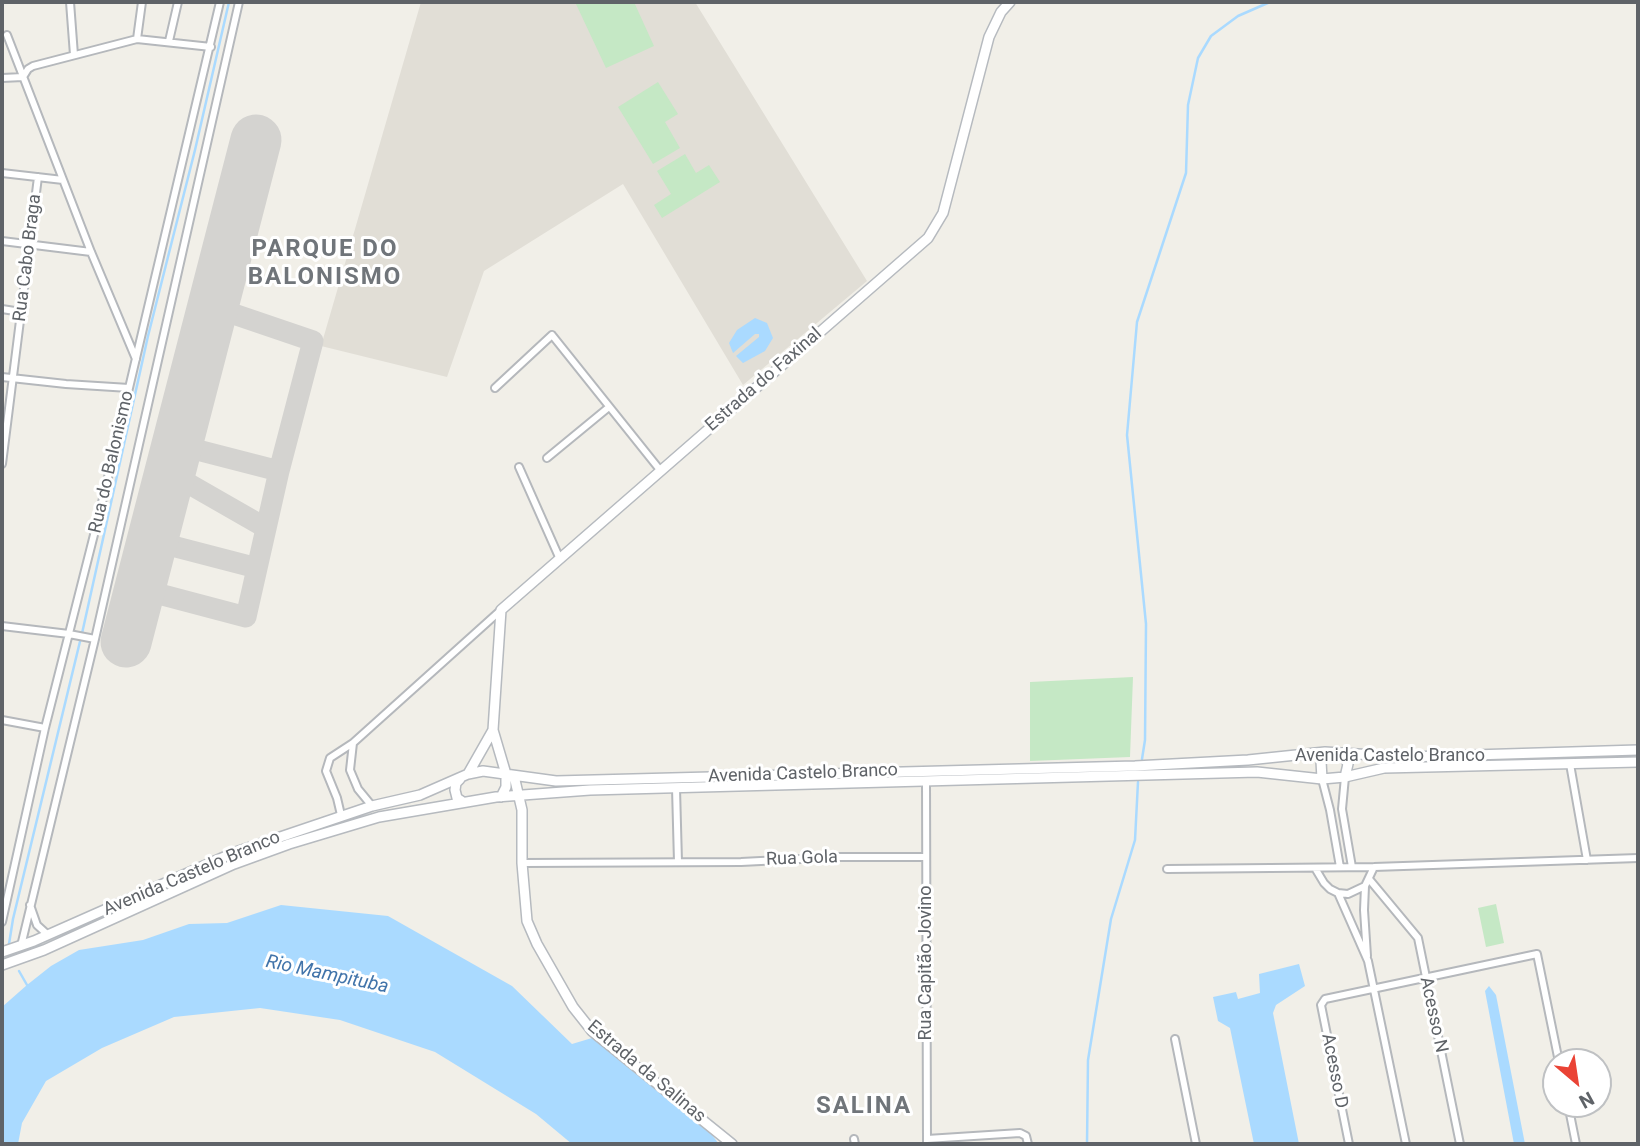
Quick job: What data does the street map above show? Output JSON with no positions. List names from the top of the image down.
{
  "streets": {
    "main road": ["Estrada do Faxinal", "Avenida Castelo Branco", "Estrada da Salinas"],
    "street": [
      "Rua Cabo Braga",
      "Rua do Balonismo",
      "Rua Gola",
      "Rua Capitão Jovino",
      "Acesso N",
      "Acesso D"
    ]
  },
  "crossings": [
    ["Rua do Balonismo", "Avenida Castelo Branco"],
    ["Avenida Castelo Branco", "Rua Capitão Jovino"],
    ["Avenida Castelo Branco", "Estrada da Salinas"],
    ["Rua Gola", "Rua Capitão Jovino"],
    ["Rua Gola", "Estrada da Salinas"]
  ],
  "districts": ["PARQUE DO BALONISMO", "SALINA"],
  "water": ["Rio Mampituba"],
  "north": "bottom right"
}
